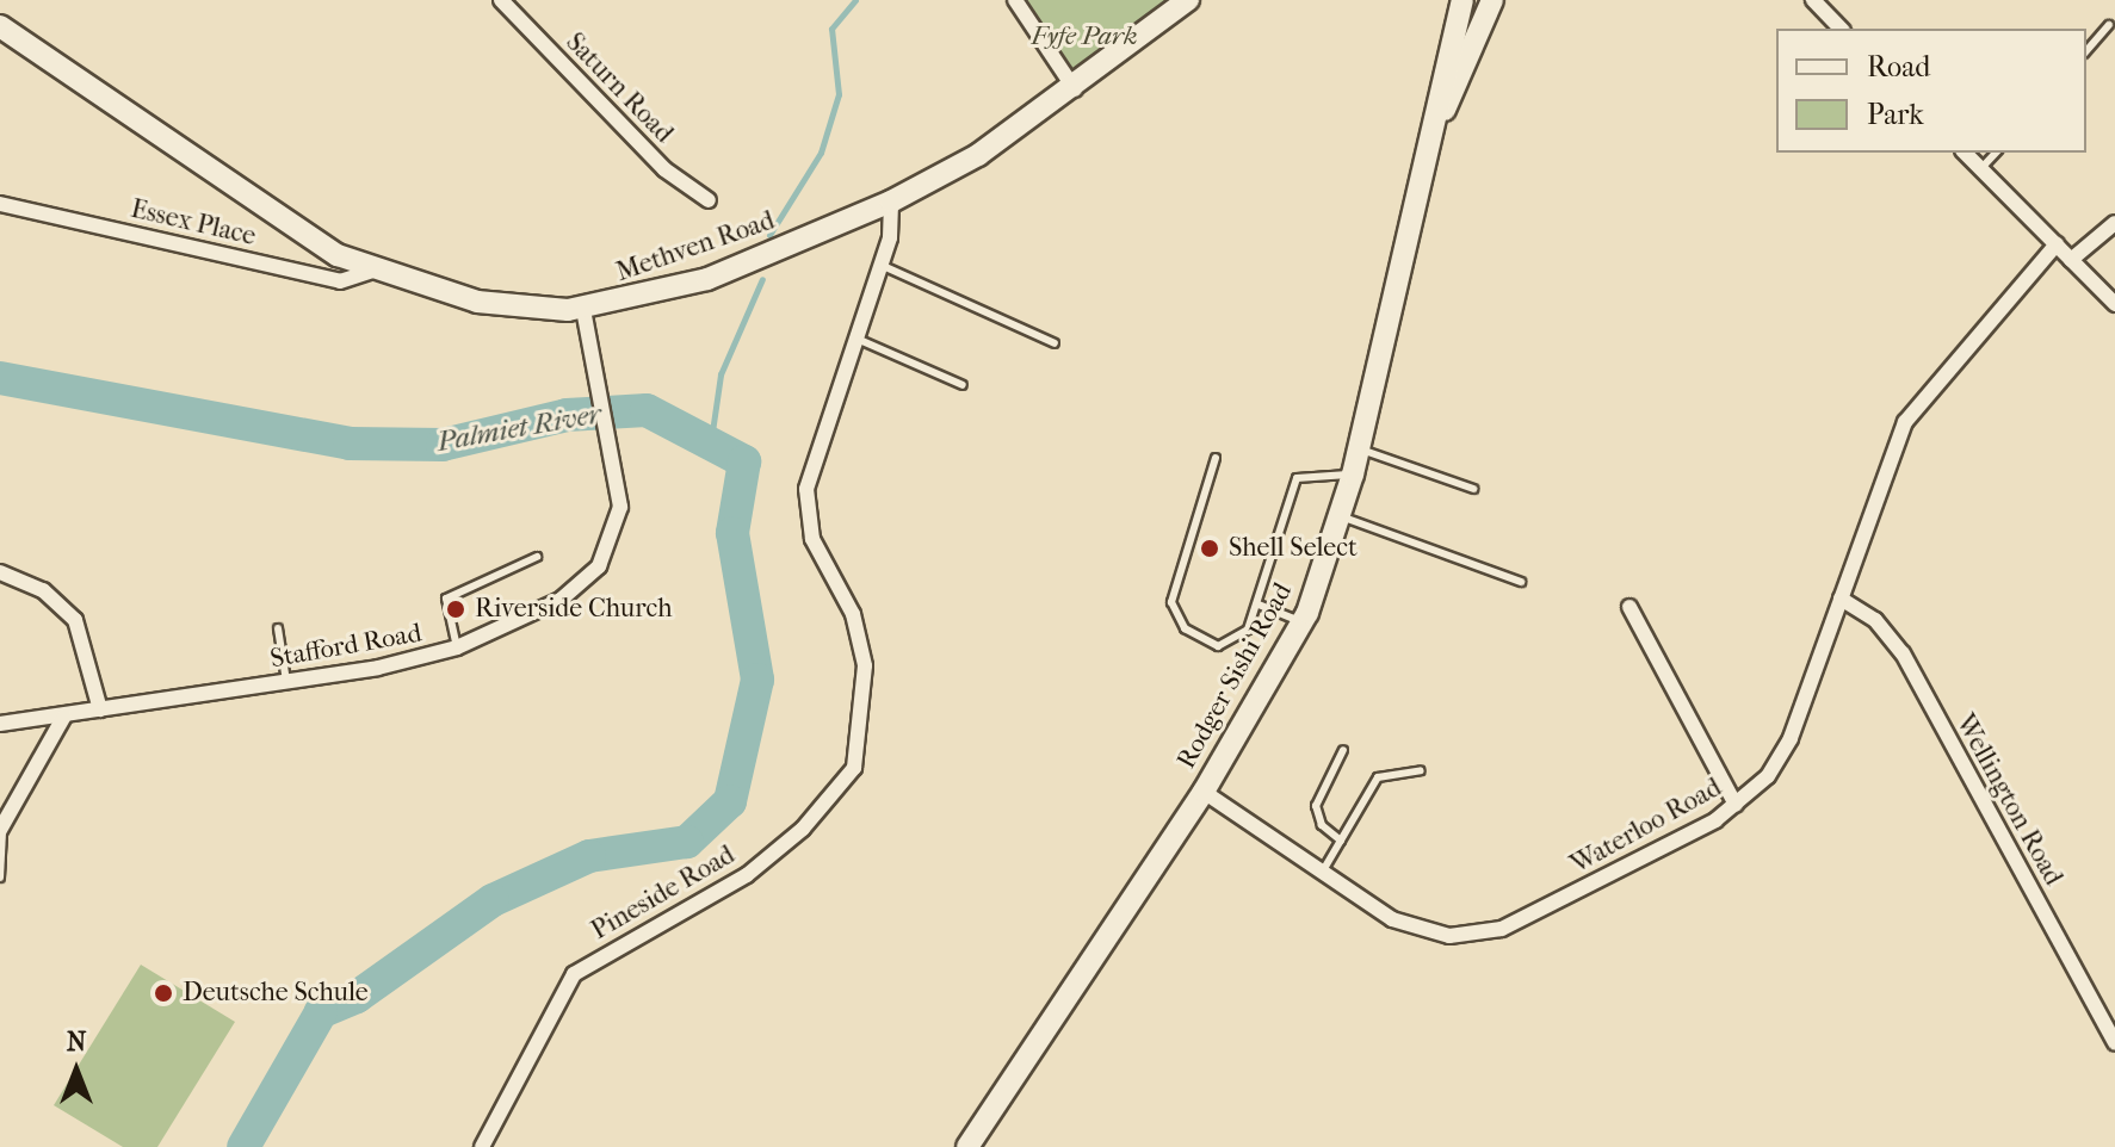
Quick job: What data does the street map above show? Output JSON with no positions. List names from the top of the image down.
{
  "streets": {
    "main road": ["Methven Road", "Rodger Sishi Road"],
    "street": [
      "Saturn Road",
      "Essex Place",
      "Stafford Road",
      "Wellington Road",
      "Waterloo Road",
      "Pineside Road"
    ]
  },
  "crossings": [
    ["Essex Place", "Methven Road"],
    ["Methven Road", "Stafford Road"],
    ["Methven Road", "Pineside Road"],
    ["Rodger Sishi Road", "Waterloo Road"],
    ["Wellington Road", "Waterloo Road"]
  ],
  "water": ["Palmiet River"],
  "parks": ["Fyfe Park"],
  "places": ["Shell Select", "Riverside Church", "Deutsche Schule"],
  "legend": ["Road", "Park"],
  "north": "top"
}
